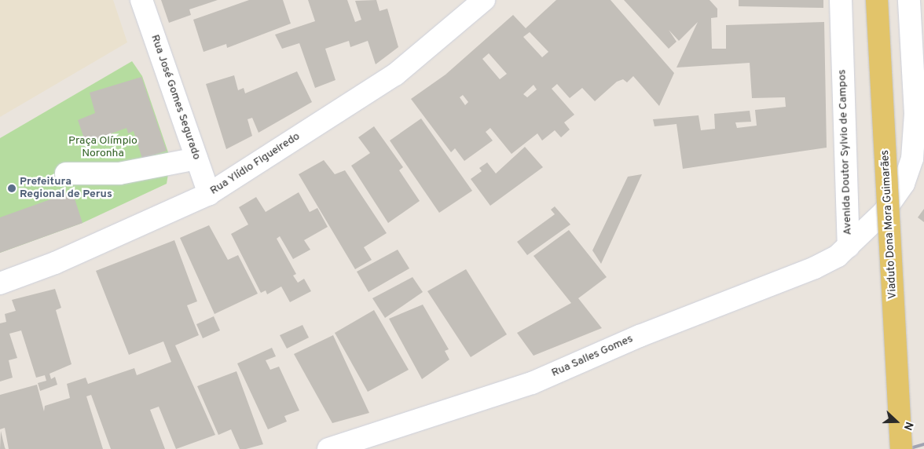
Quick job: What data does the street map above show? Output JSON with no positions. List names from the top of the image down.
{
  "streets": {
    "main road": ["Viaduto Dona Mora Guimarães"],
    "street": [
      "Rua José Gomes Segurado",
      "Avenida Doutor Sylvio de Campos",
      "Rua Ylídio Figueiredo",
      "Rua Salles Gomes"
    ]
  },
  "crossings": [
    ["Rua José Gomes Segurado", "Rua Ylídio Figueiredo"],
    ["Avenida Doutor Sylvio de Campos", "Rua Salles Gomes"]
  ],
  "parks": ["Praça Olímpio Noronha"],
  "places": ["Prefeitura Regional de Perus"],
  "north": "right"
}
